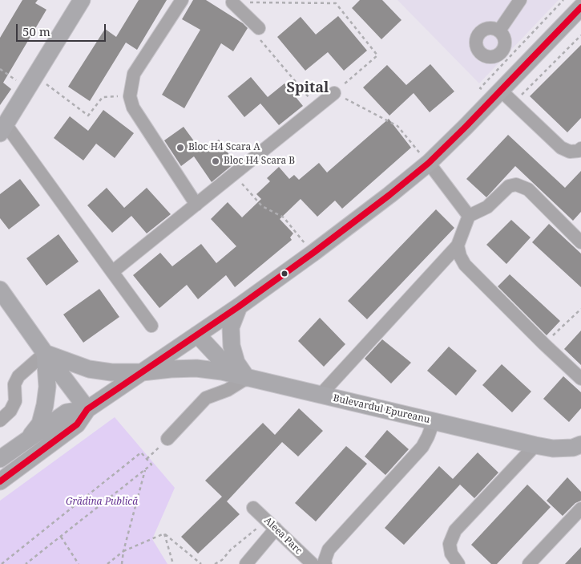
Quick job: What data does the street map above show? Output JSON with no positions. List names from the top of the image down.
{
  "streets": {
    "main road": ["Bulevardul Epureanu"],
    "street": ["Aleea Parc"]
  },
  "districts": ["Spital"],
  "parks": ["Grădina Publică"],
  "places": ["Bloc H4 Scara A", "Bloc H4 Scara B"],
  "scale_bar": "50 m"
}
